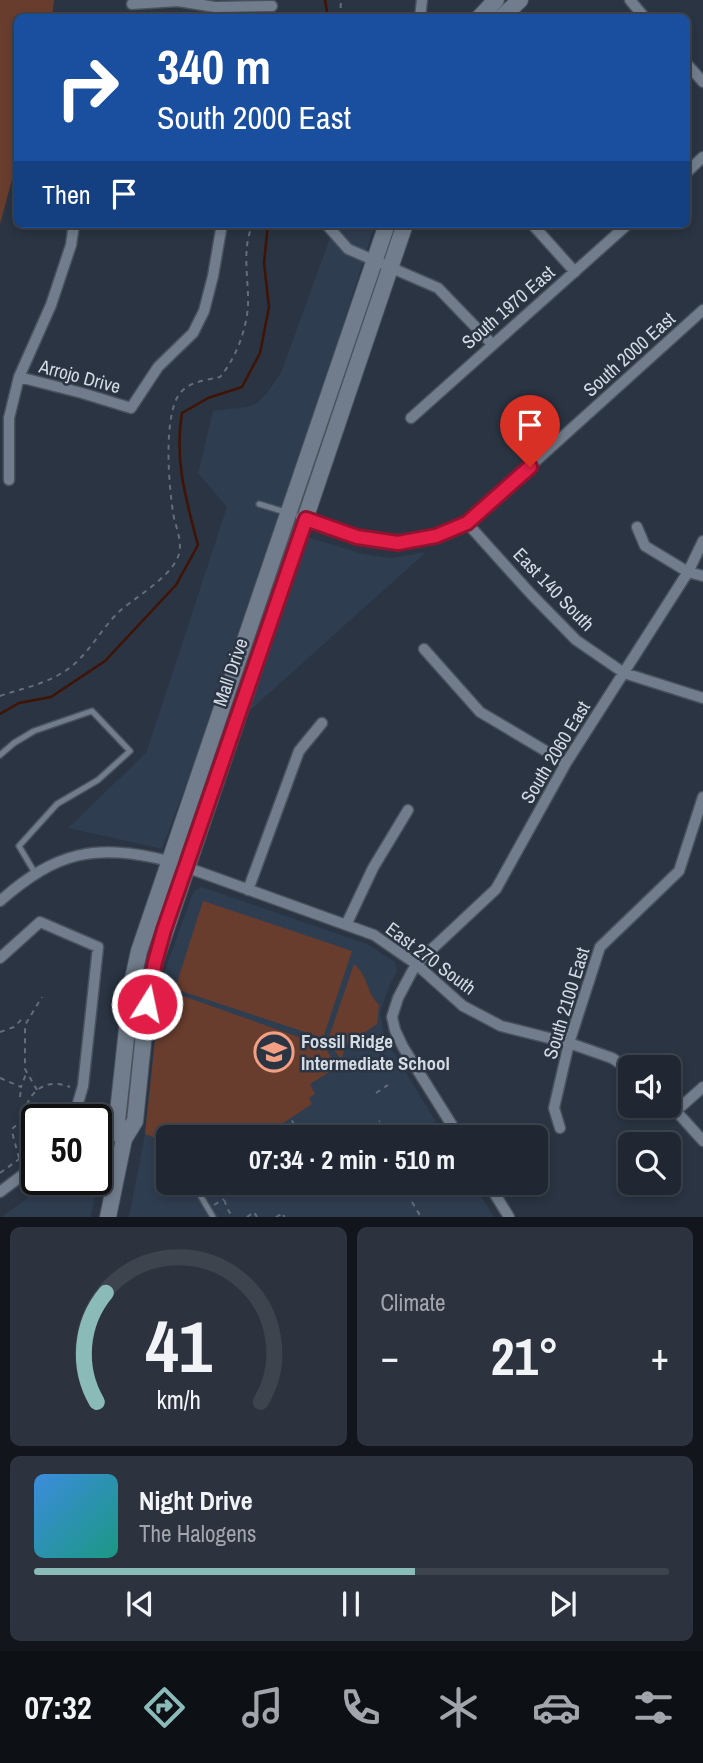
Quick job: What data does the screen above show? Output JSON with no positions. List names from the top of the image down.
{
  "streets": {
    "main road": ["Mall Drive"],
    "street": [
      "South 1970 East",
      "South 2000 East",
      "Arrojo Drive",
      "East 140 South",
      "South 2060 East",
      "East 270 South",
      "South 2100 East"
    ]
  },
  "crossings": [
    ["South 2000 East", "East 140 South"],
    ["South 2000 East", "Mall Drive"],
    ["East 140 South", "South 2060 East"],
    ["Mall Drive", "East 270 South"],
    ["South 2060 East", "East 270 South"],
    ["East 270 South", "South 2100 East"]
  ],
  "places": {
    "school or university": ["Fossil Ridge Intermediate School"]
  },
  "page": {
    "turn": ["340 m", "South 2000 East"],
    "then": "Then",
    "limit": "50",
    "trip": "07:34 · 2 min · 510 m",
    "tile": "Climate",
    "heat": ["−", "21°", "+"],
    "song": ["Night Drive", "The Halogens"],
    "tabs": "07:32",
    "gauge": ["41", "km/h"]
  }
}
